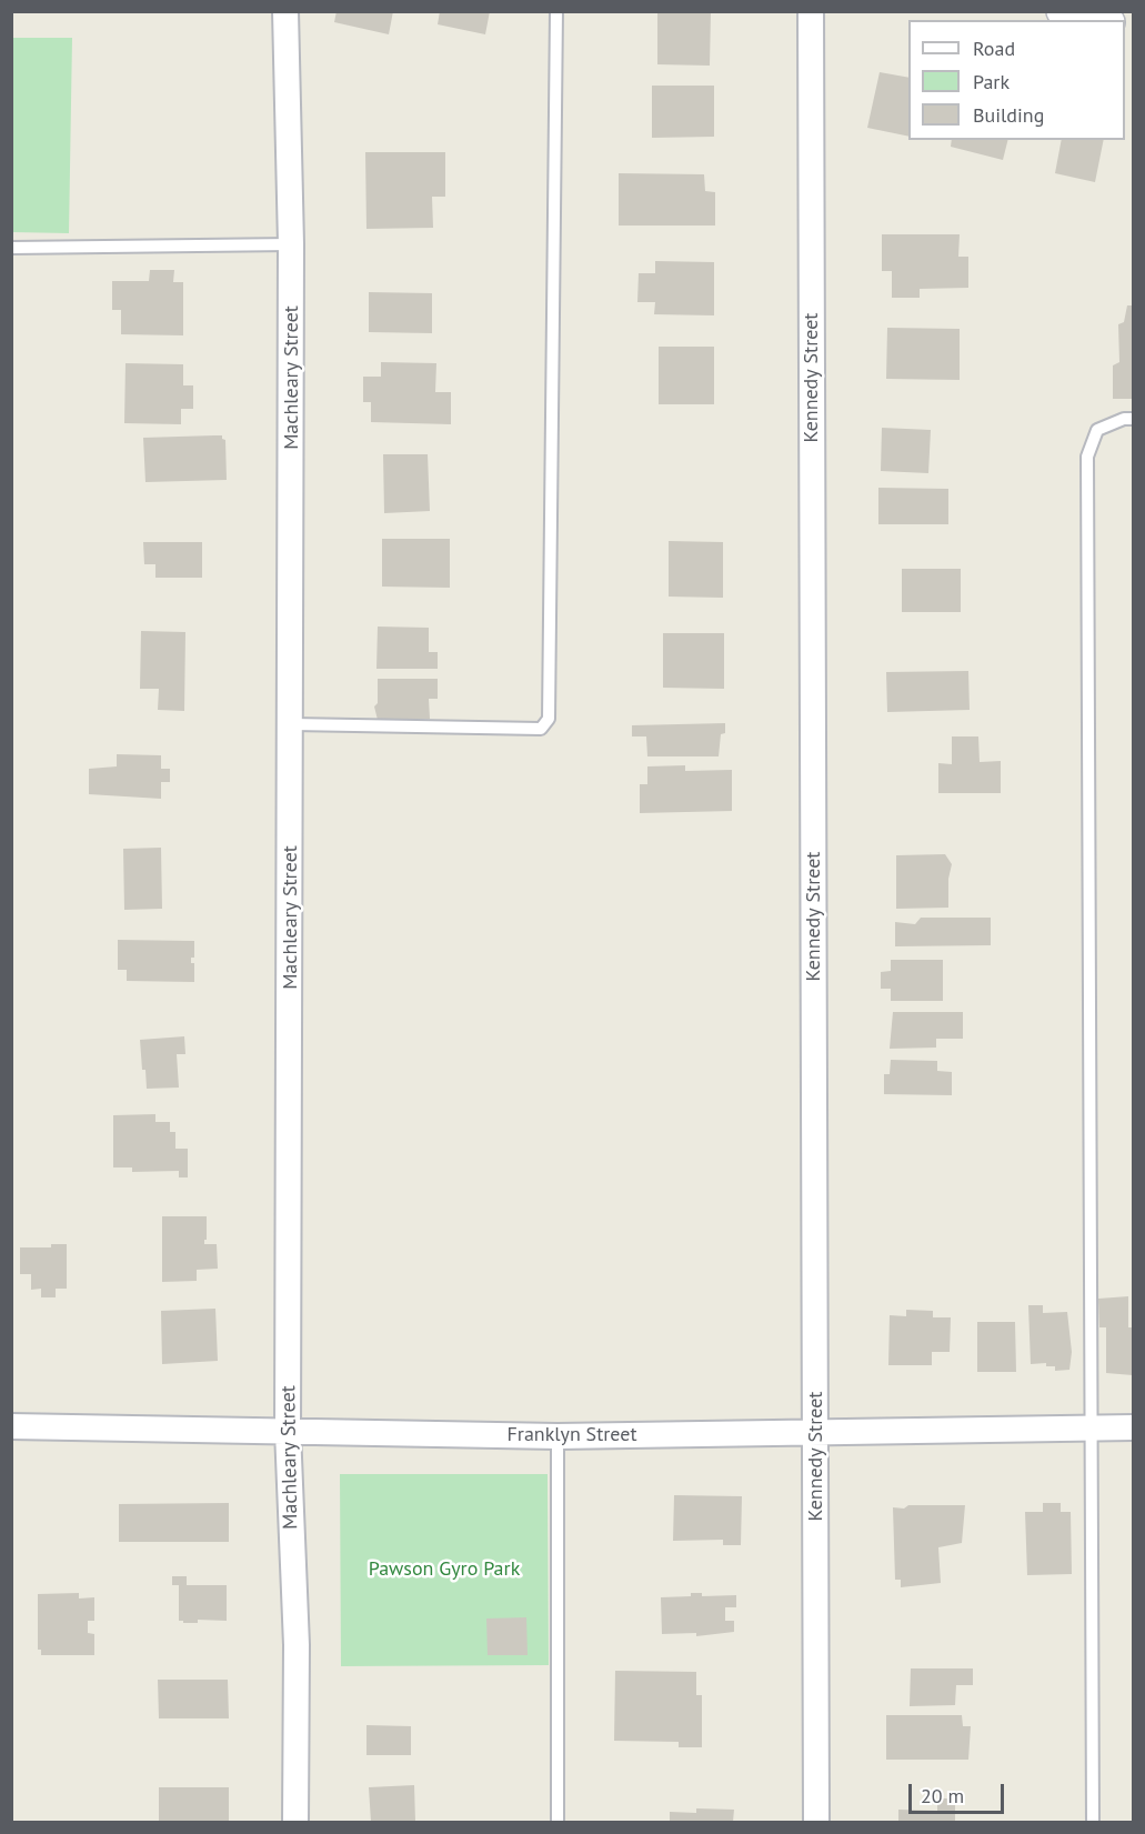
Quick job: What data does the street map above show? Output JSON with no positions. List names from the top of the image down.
{
  "streets": {
    "street": ["Machleary Street", "Kennedy Street", "Franklyn Street"]
  },
  "crossings": [
    ["Machleary Street", "Franklyn Street"],
    ["Kennedy Street", "Franklyn Street"]
  ],
  "parks": ["Pawson Gyro Park"],
  "legend": ["Road", "Park", "Building"],
  "scale_bar": "20 m"
}
